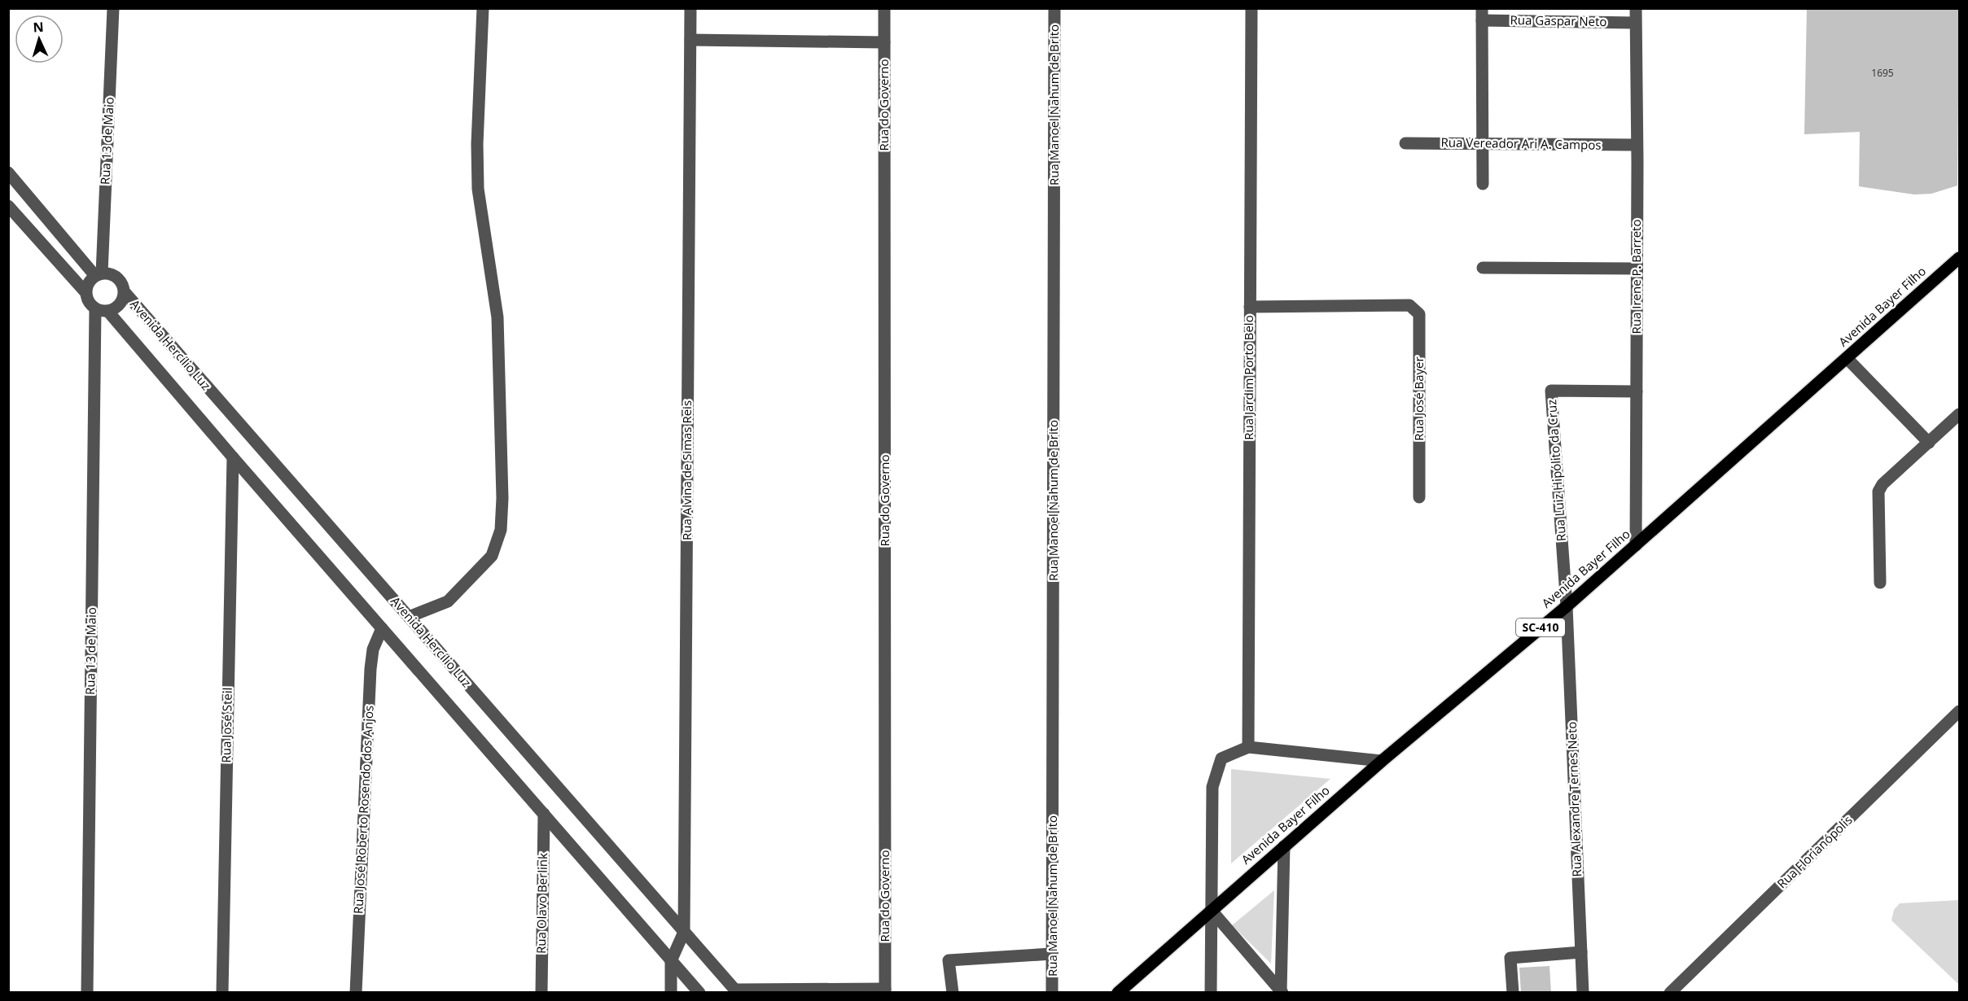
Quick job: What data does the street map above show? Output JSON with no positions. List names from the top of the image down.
{
  "streets": {
    "main road": ["Avenida Bayer Filho", "SC-410"],
    "street": [
      "Rua Gaspar Neto",
      "Rua do Governo",
      "Rua Manoel Nahum de Brito",
      "Rua 13 de Maio",
      "Rua Vereador Ari A. Campos",
      "Rua Irene P. Barreto",
      "Avenida Hercílio Luz",
      "Rua Jardim Porto Belo",
      "Rua José Bayer",
      "Rua Alvina de Simas Reis",
      "Rua Luiz Hipólito da Cruz",
      "Rua José Steil",
      "Rua Alexandre Ternes Neto",
      "Rua José Roberto Rosendo dos Anjos",
      "Rua Florianópolis",
      "Rua Olavo Berlink"
    ]
  },
  "crossings": [
    ["Rua Gaspar Neto", "Rua Irene P. Barreto"],
    ["Rua 13 de Maio", "Avenida Hercílio Luz"],
    ["Rua Vereador Ari A. Campos", "Rua Irene P. Barreto"],
    ["Rua Irene P. Barreto", "Avenida Bayer Filho"],
    ["Rua Irene P. Barreto", "Rua Luiz Hipólito da Cruz"],
    ["Avenida Bayer Filho", "Rua Luiz Hipólito da Cruz"],
    ["Avenida Bayer Filho", "Rua Alexandre Ternes Neto"],
    ["Avenida Hercílio Luz", "Rua Alvina de Simas Reis"],
    ["Avenida Hercílio Luz", "Rua José Steil"],
    ["Avenida Hercílio Luz", "Rua José Roberto Rosendo dos Anjos"],
    ["Avenida Hercílio Luz", "Rua Olavo Berlink"],
    ["Rua Jardim Porto Belo", "Rua José Bayer"],
    ["Rua Luiz Hipólito da Cruz", "Rua Alexandre Ternes Neto"]
  ],
  "house_numbers": ["1695"],
  "north": "top"
}
